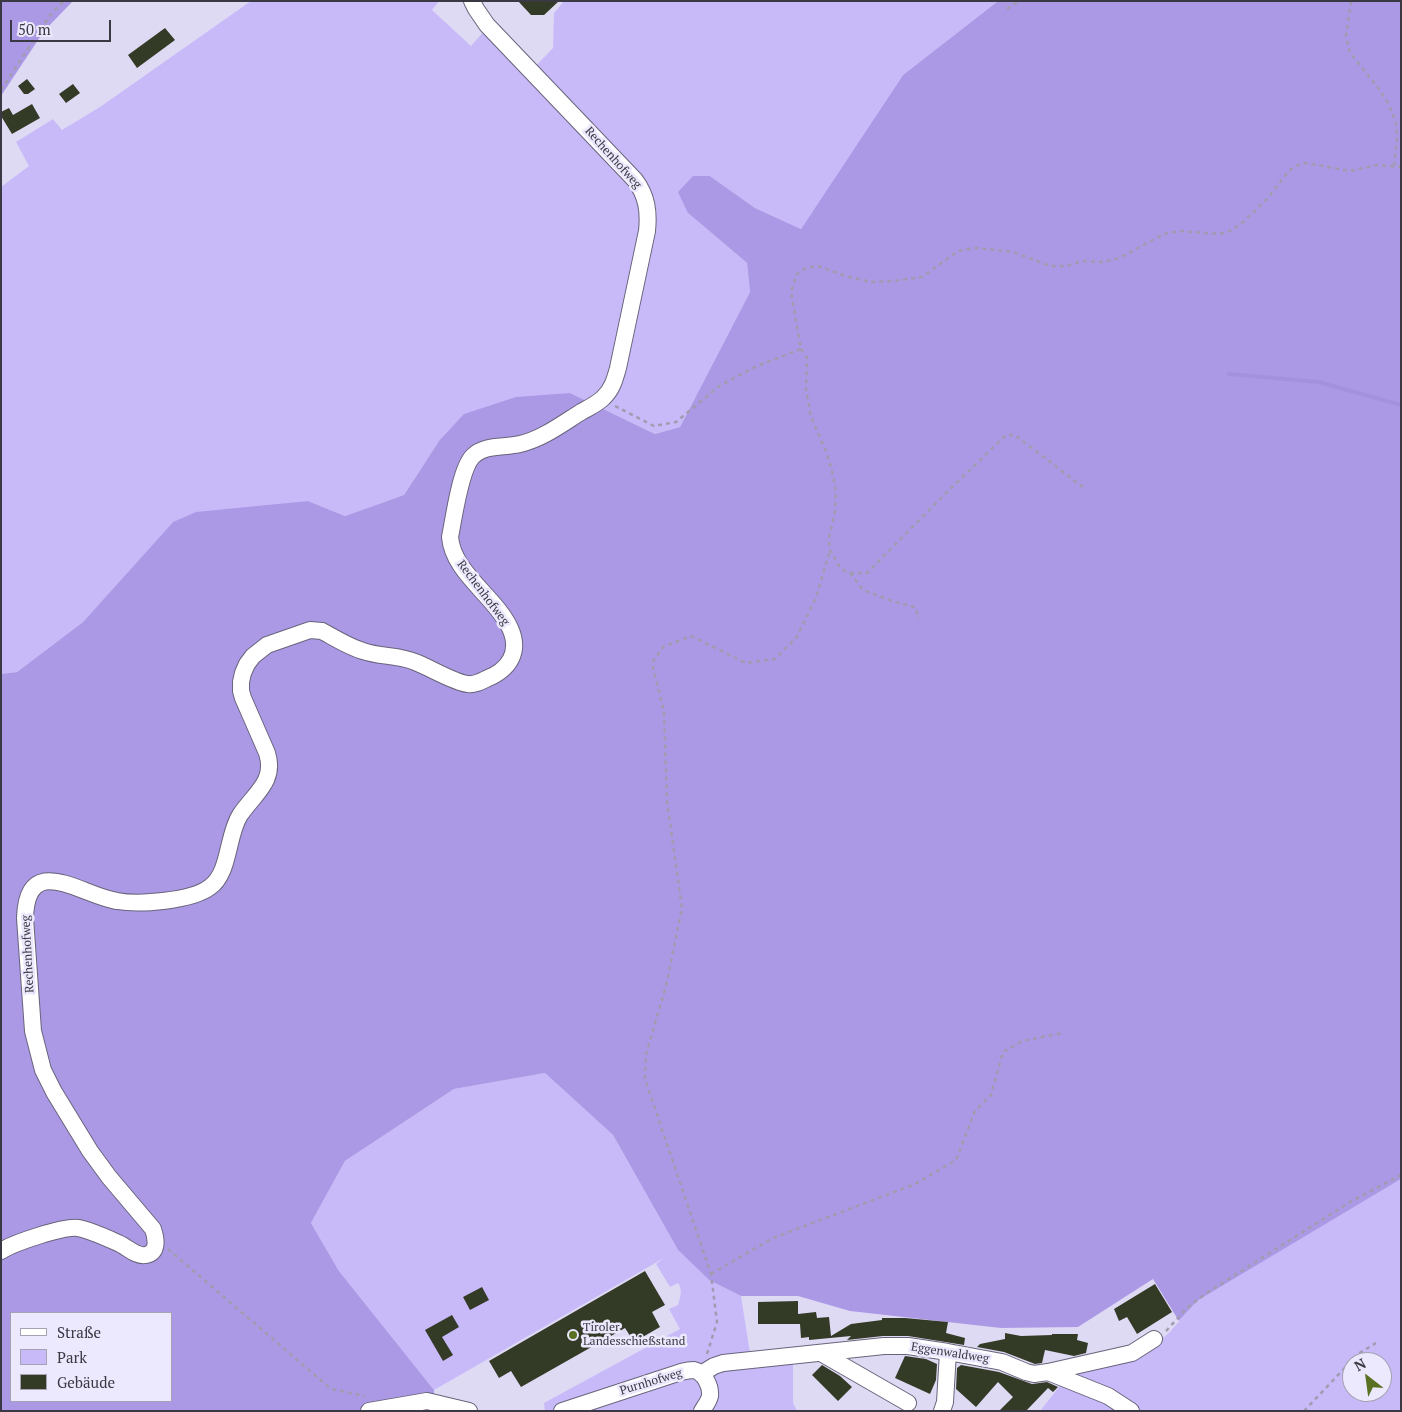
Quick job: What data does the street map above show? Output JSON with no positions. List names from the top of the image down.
{
  "streets": {
    "street": ["Rechenhofweg", "Eggenwaldweg", "Purnhofweg"]
  },
  "crossings": [
    ["Eggenwaldweg", "Purnhofweg"]
  ],
  "places": ["Tiroler Landesschießstand"],
  "legend": ["Straße", "Park", "Gebäude"],
  "scale_bar": "50 m",
  "north": "top left"
}
